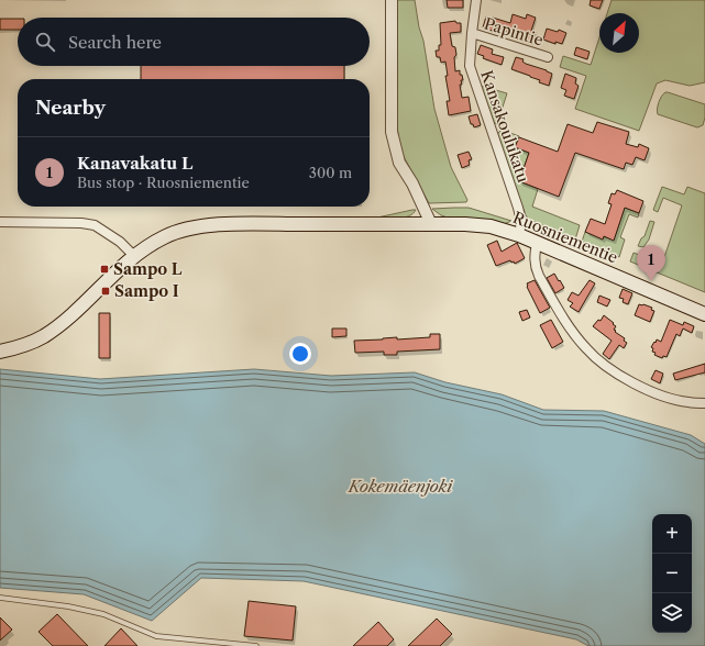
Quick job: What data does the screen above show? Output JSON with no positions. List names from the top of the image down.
{
  "streets": {
    "main road": ["Ruosniementie"],
    "street": ["Papintie", "Kansakoulukatu"]
  },
  "crossings": [
    ["Papintie", "Kansakoulukatu"],
    ["Kansakoulukatu", "Ruosniementie"]
  ],
  "water": ["Kokemäenjoki"],
  "places": {
    "transit": ["Sampo L", "Sampo I"]
  },
  "north": "top right",
  "page": {
    "search": "Search here",
    "heading": "Nearby",
    "list": [
      {
        "mark": "1",
        "name": "Kanavakatu L",
        "note": "Bus stop · Ruosniementie",
        "value": "300 m"
      }
    ],
    "pins": "1",
    "map_buttons": ["+", "−"]
  }
}
